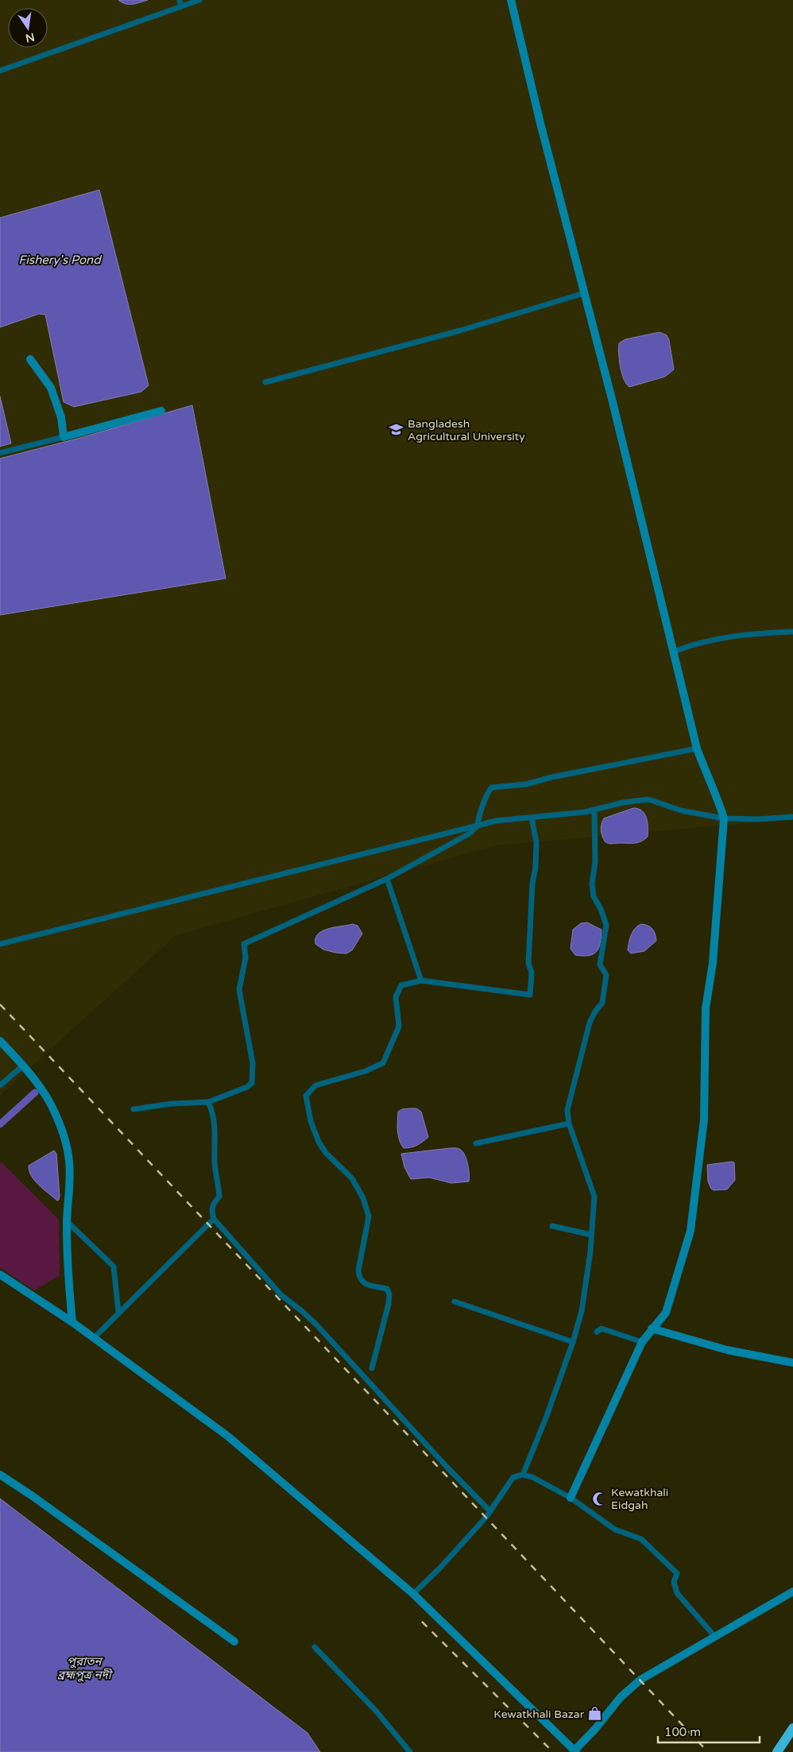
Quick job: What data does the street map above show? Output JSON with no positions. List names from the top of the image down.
{
  "water": ["Fishery's Pond", "পুরাতন ব্রহ্মপুত্র নদী"],
  "places": {
    "school or university": ["Bangladesh Agricultural University"],
    "mosque": ["Kewatkhali Eidgah"],
    "shop": ["Kewatkhali Bazar"]
  },
  "scale_bar": "100 m",
  "north": "bottom"
}
